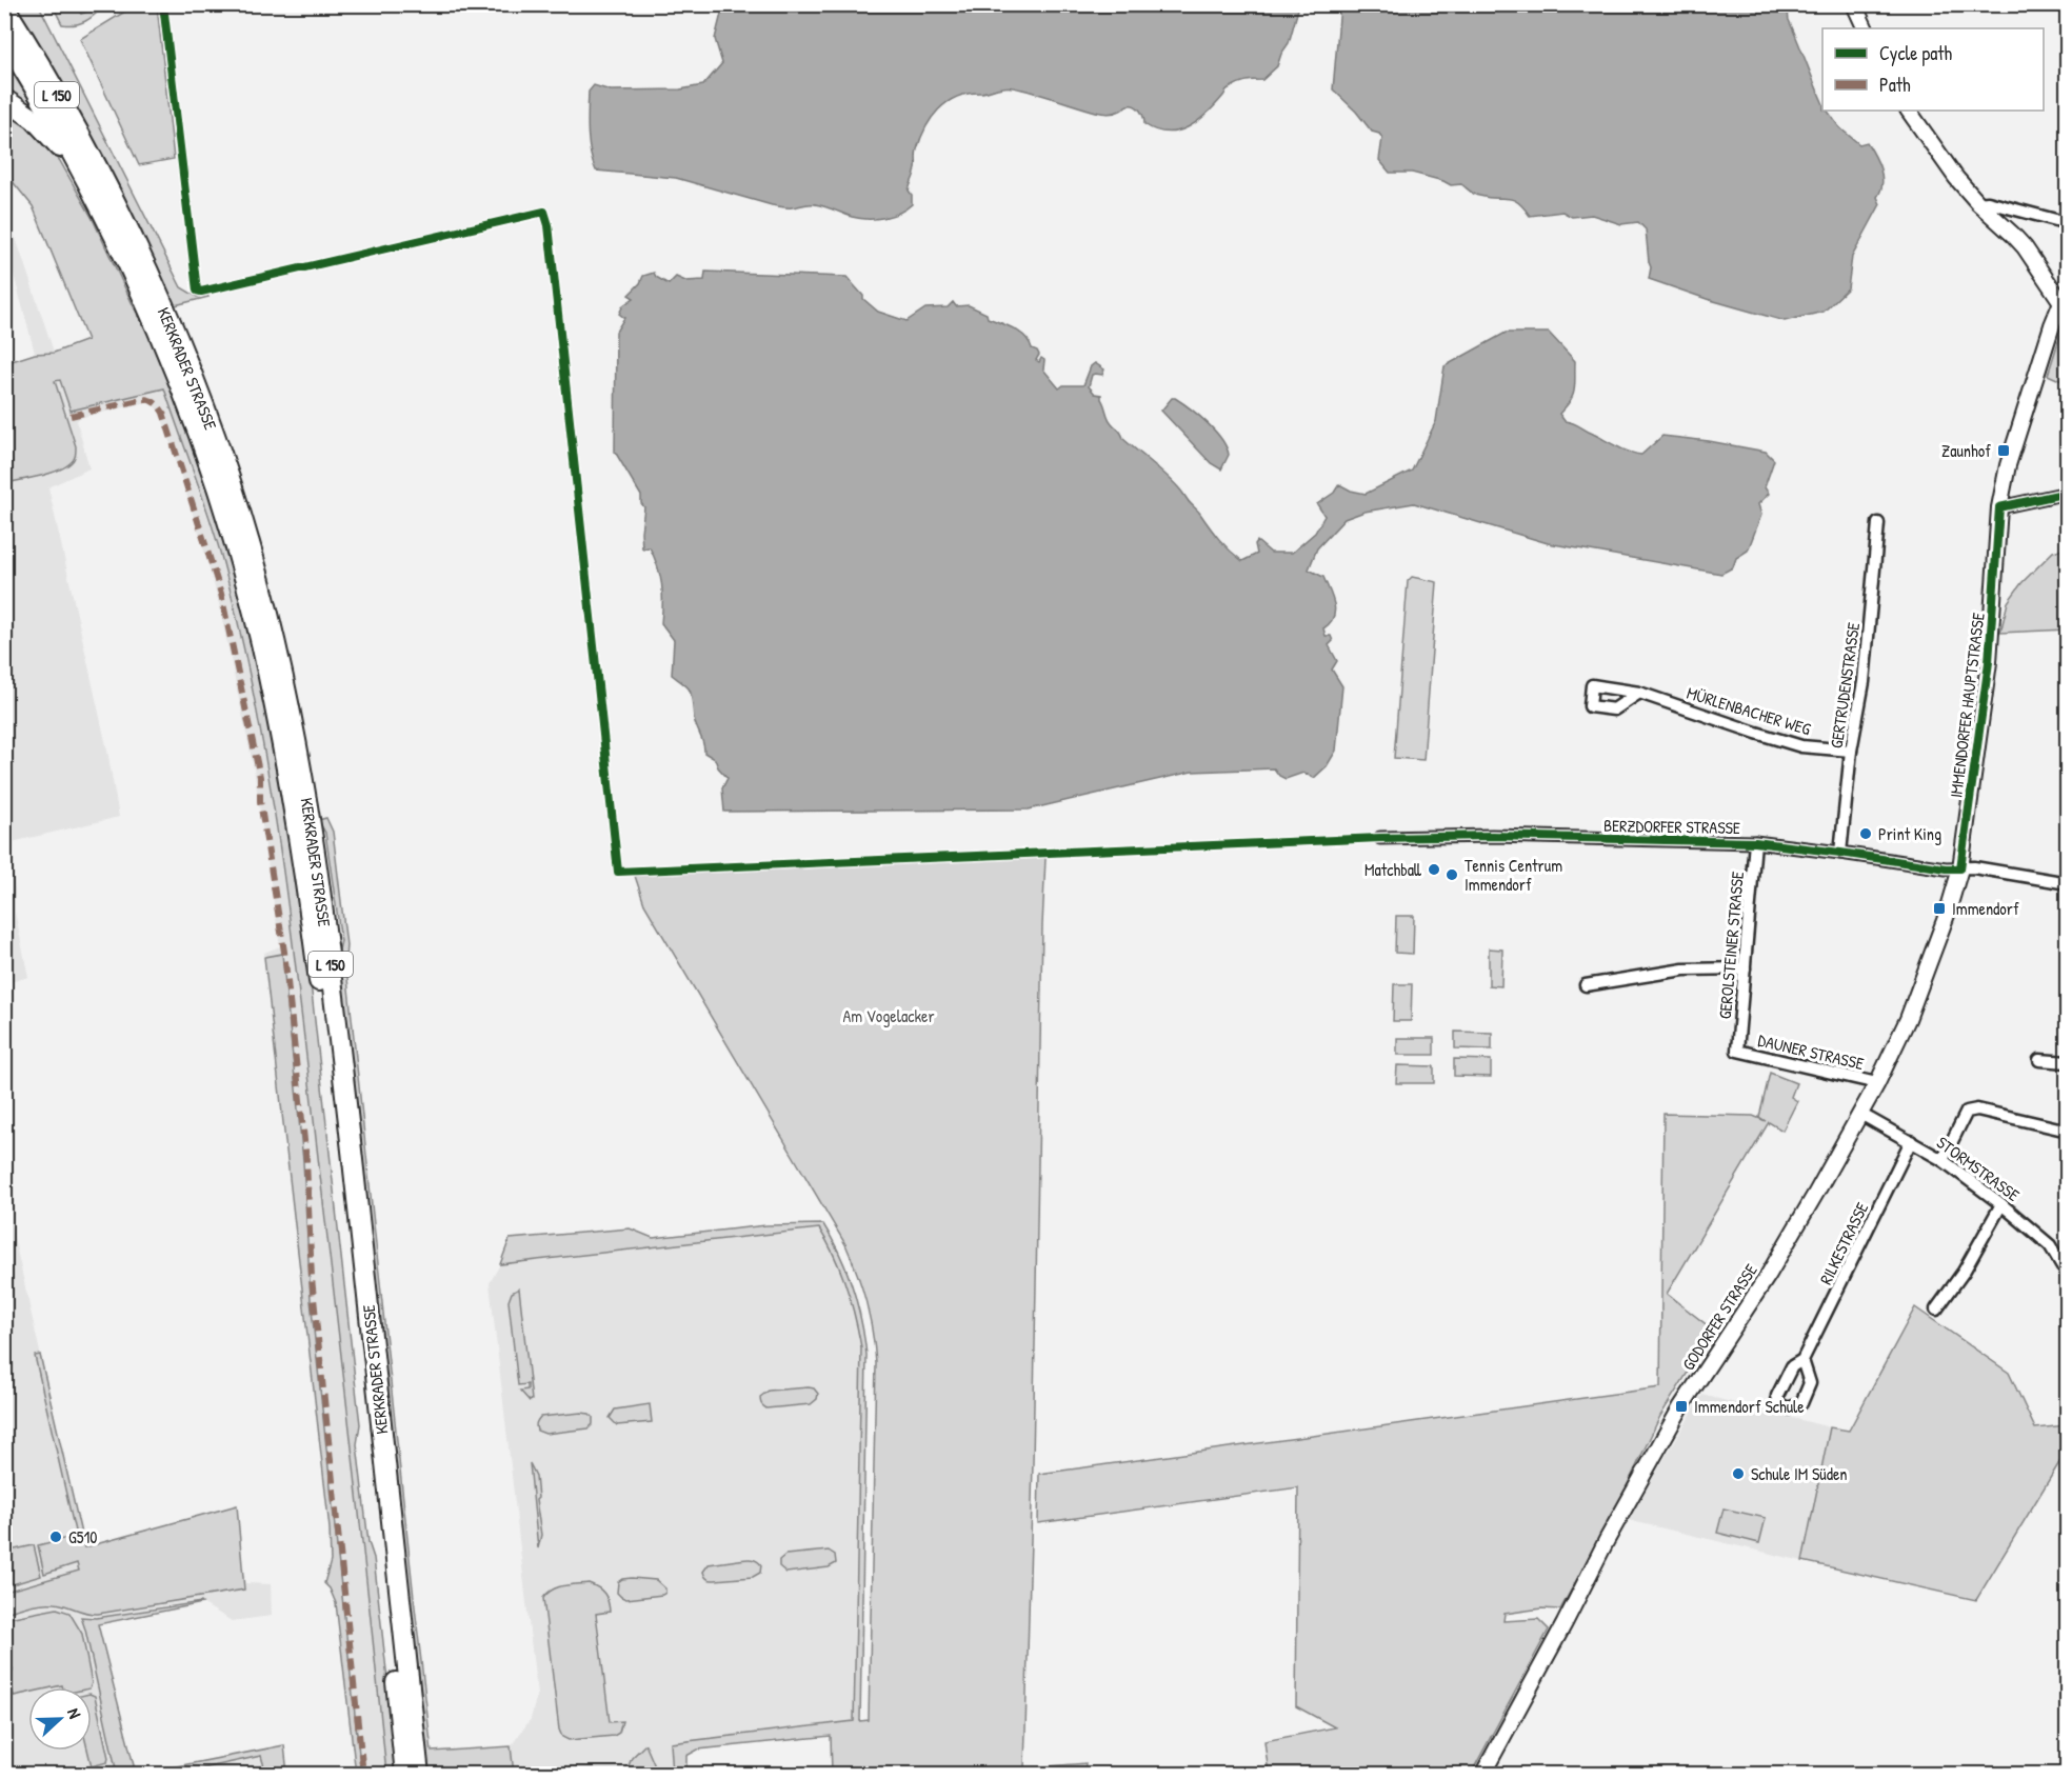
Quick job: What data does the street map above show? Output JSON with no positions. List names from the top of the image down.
{
  "streets": {
    "highway": ["L 150", "KERKRADER STRASSE"],
    "street": [
      "GERTRUDENSTRASSE",
      "IMMENDORFER HAUPTSTRASSE",
      "MÜRLENBACHER WEG",
      "BERZDORFER STRASSE",
      "GEROLSTEINER STRASSE",
      "DAUNER STRASSE",
      "STORMSTRASSE",
      "RILKESTRASSE",
      "GODORFER STRASSE"
    ]
  },
  "crossings": [
    ["L 150", "KERKRADER STRASSE"],
    ["GERTRUDENSTRASSE", "MÜRLENBACHER WEG"],
    ["GERTRUDENSTRASSE", "BERZDORFER STRASSE"],
    ["IMMENDORFER HAUPTSTRASSE", "BERZDORFER STRASSE"],
    ["IMMENDORFER HAUPTSTRASSE", "GODORFER STRASSE"],
    ["BERZDORFER STRASSE", "GEROLSTEINER STRASSE"],
    ["BERZDORFER STRASSE", "GODORFER STRASSE"],
    ["GEROLSTEINER STRASSE", "DAUNER STRASSE"],
    ["DAUNER STRASSE", "GODORFER STRASSE"],
    ["STORMSTRASSE", "RILKESTRASSE"],
    ["STORMSTRASSE", "GODORFER STRASSE"]
  ],
  "parks": ["Am Vogelacker"],
  "places": {
    "transit": ["Zaunhof", "Immendorf", "Immendorf Schule"],
    "other": [
      "Print King",
      "Matchball",
      "Tennis Centrum Immendorf",
      "Schule IM Süden",
      "G510"
    ]
  },
  "legend": ["Cycle path", "Path"],
  "north": "right"
}
